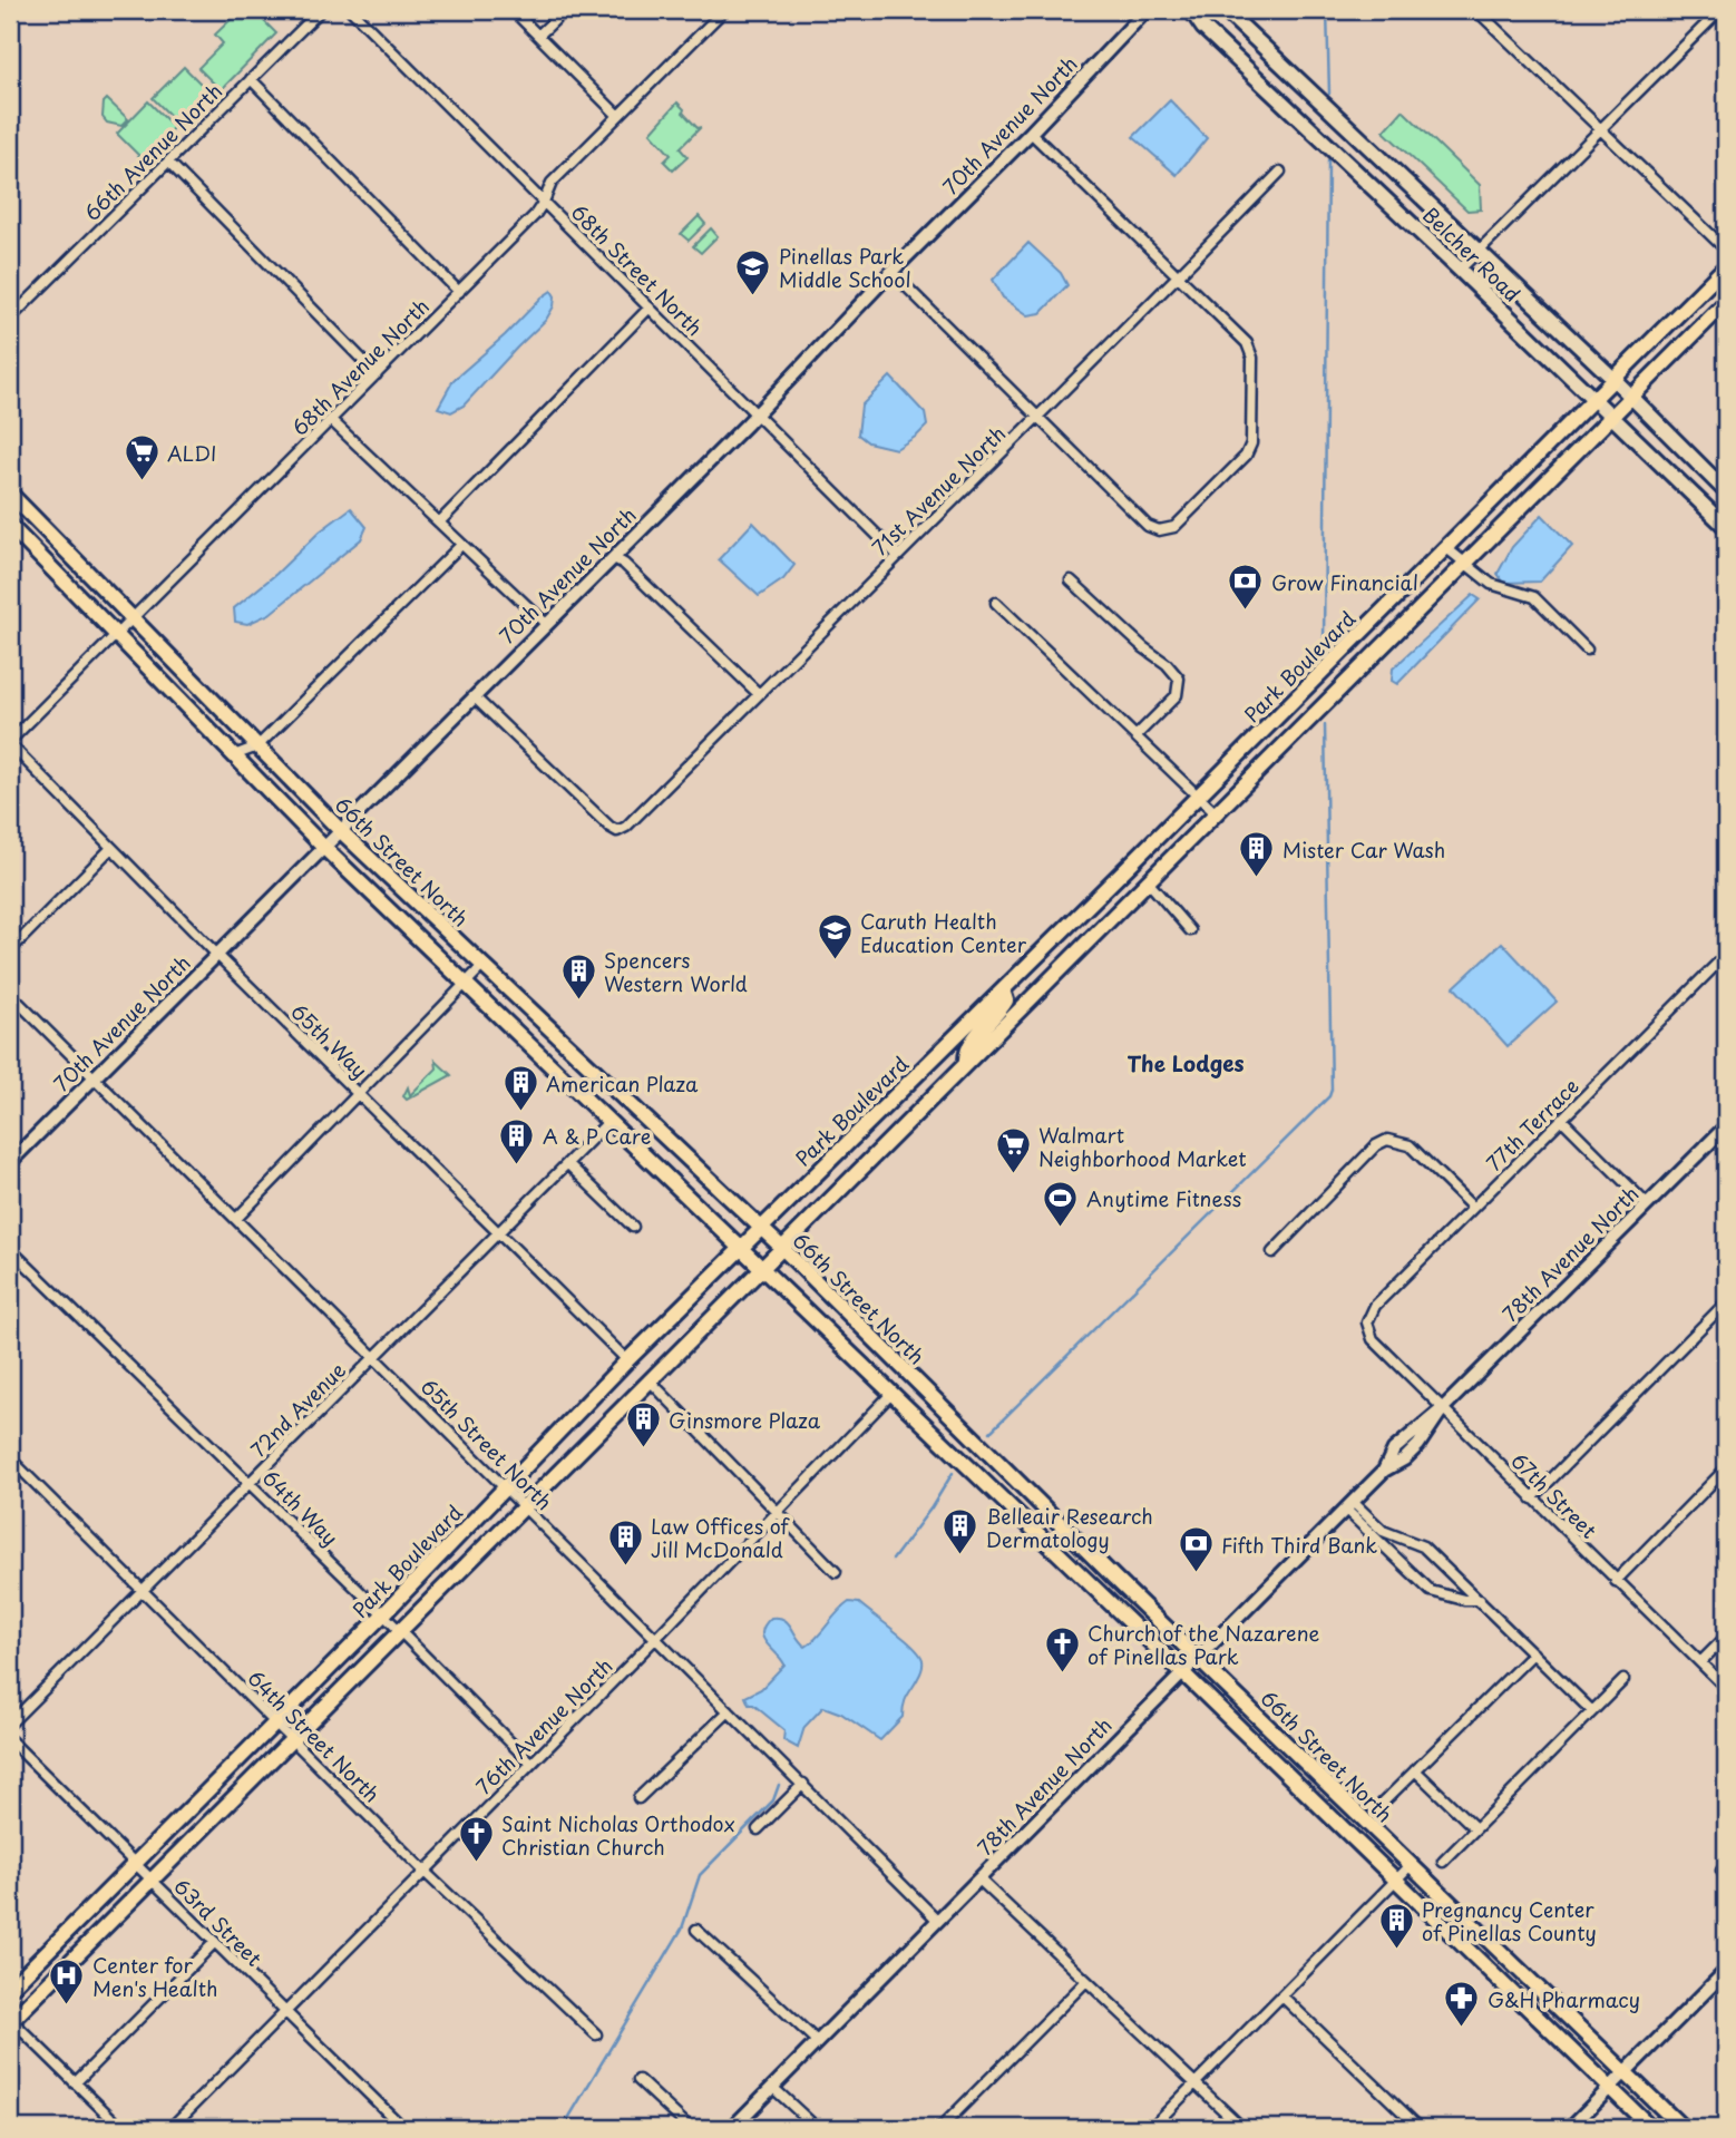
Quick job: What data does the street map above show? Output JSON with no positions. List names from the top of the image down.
{
  "streets": {
    "main road": ["Belcher Road", "Park Boulevard", "66th Street North"],
    "street": [
      "70th Avenue North",
      "66th Avenue North",
      "68th Street North",
      "68th Avenue North",
      "71st Avenue North",
      "65th Way",
      "77th Terrace",
      "78th Avenue North",
      "72nd Avenue",
      "65th Street North",
      "67th Street",
      "64th Way",
      "76th Avenue North",
      "64th Street North",
      "63rd Street"
    ]
  },
  "crossings": [
    ["70th Avenue North", "68th Street North"],
    ["70th Avenue North", "71st Avenue North"],
    ["70th Avenue North", "66th Street North"],
    ["70th Avenue North", "65th Way"],
    ["70th Avenue North", "65th Street North"],
    ["Belcher Road", "Park Boulevard"],
    ["68th Street North", "68th Avenue North"],
    ["68th Street North", "71st Avenue North"],
    ["68th Avenue North", "66th Street North"],
    ["68th Avenue North", "65th Way"],
    ["Park Boulevard", "66th Street North"],
    ["Park Boulevard", "65th Way"],
    ["Park Boulevard", "65th Street North"],
    ["Park Boulevard", "64th Way"],
    ["Park Boulevard", "64th Street North"],
    ["Park Boulevard", "63rd Street"],
    ["66th Street North", "78th Avenue North"],
    ["66th Street North", "72nd Avenue"],
    ["66th Street North", "76th Avenue North"],
    ["65th Way", "72nd Avenue"],
    ["77th Terrace", "67th Street"],
    ["78th Avenue North", "65th Street North"],
    ["78th Avenue North", "67th Street"],
    ["72nd Avenue", "65th Street North"],
    ["72nd Avenue", "64th Way"],
    ["72nd Avenue", "64th Street North"],
    ["65th Street North", "76th Avenue North"],
    ["64th Way", "76th Avenue North"],
    ["76th Avenue North", "64th Street North"],
    ["76th Avenue North", "63rd Street"]
  ],
  "districts": ["The Lodges"],
  "places": {
    "school or university": ["Pinellas Park Middle School", "Caruth Health Education Center"],
    "supermarket": ["ALDI", "Walmart Neighborhood Market"],
    "bank": ["Grow Financial", "Fifth Third Bank"],
    "building": [
      "Mister Car Wash",
      "Spencers Western World",
      "American Plaza",
      "A & P Care",
      "Ginsmore Plaza",
      "Belleair Research Dermatology",
      "Law Offices of Jill McDonald",
      "Pregnancy Center of Pinellas County"
    ],
    "sports": ["Anytime Fitness"],
    "church": ["Church of the Nazarene of Pinellas Park", "Saint Nicholas Orthodox Christian Church"],
    "hospital": ["Center for Men's Health"],
    "pharmacy": ["G&H Pharmacy"]
  }
}
